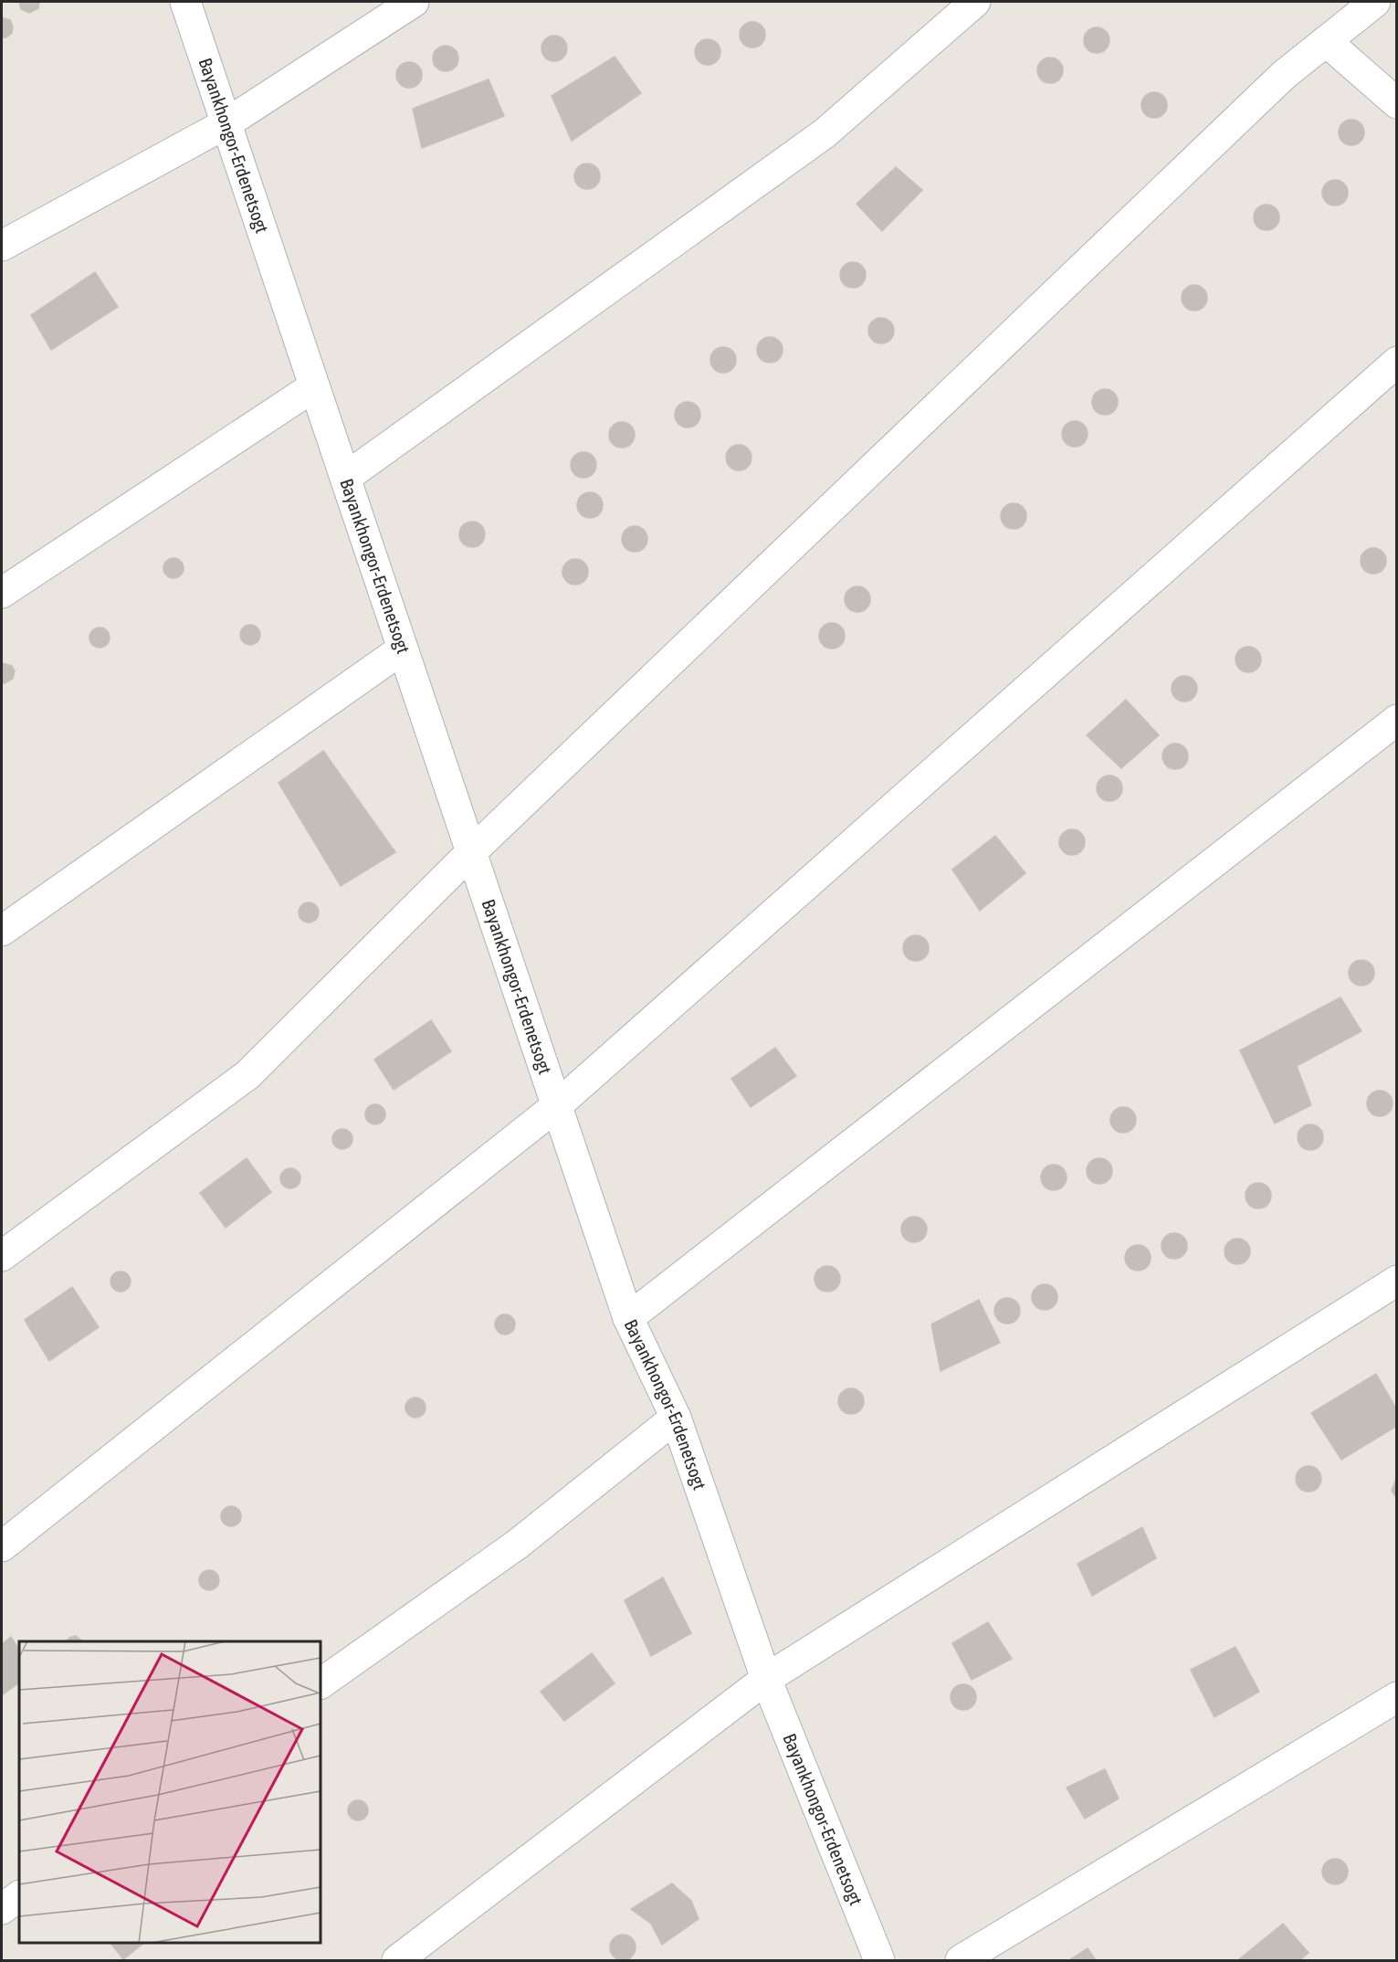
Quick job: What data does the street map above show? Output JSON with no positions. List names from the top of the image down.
{
  "streets": {
    "street": ["Bayankhongor-Erdenetsogt"]
  }
}
